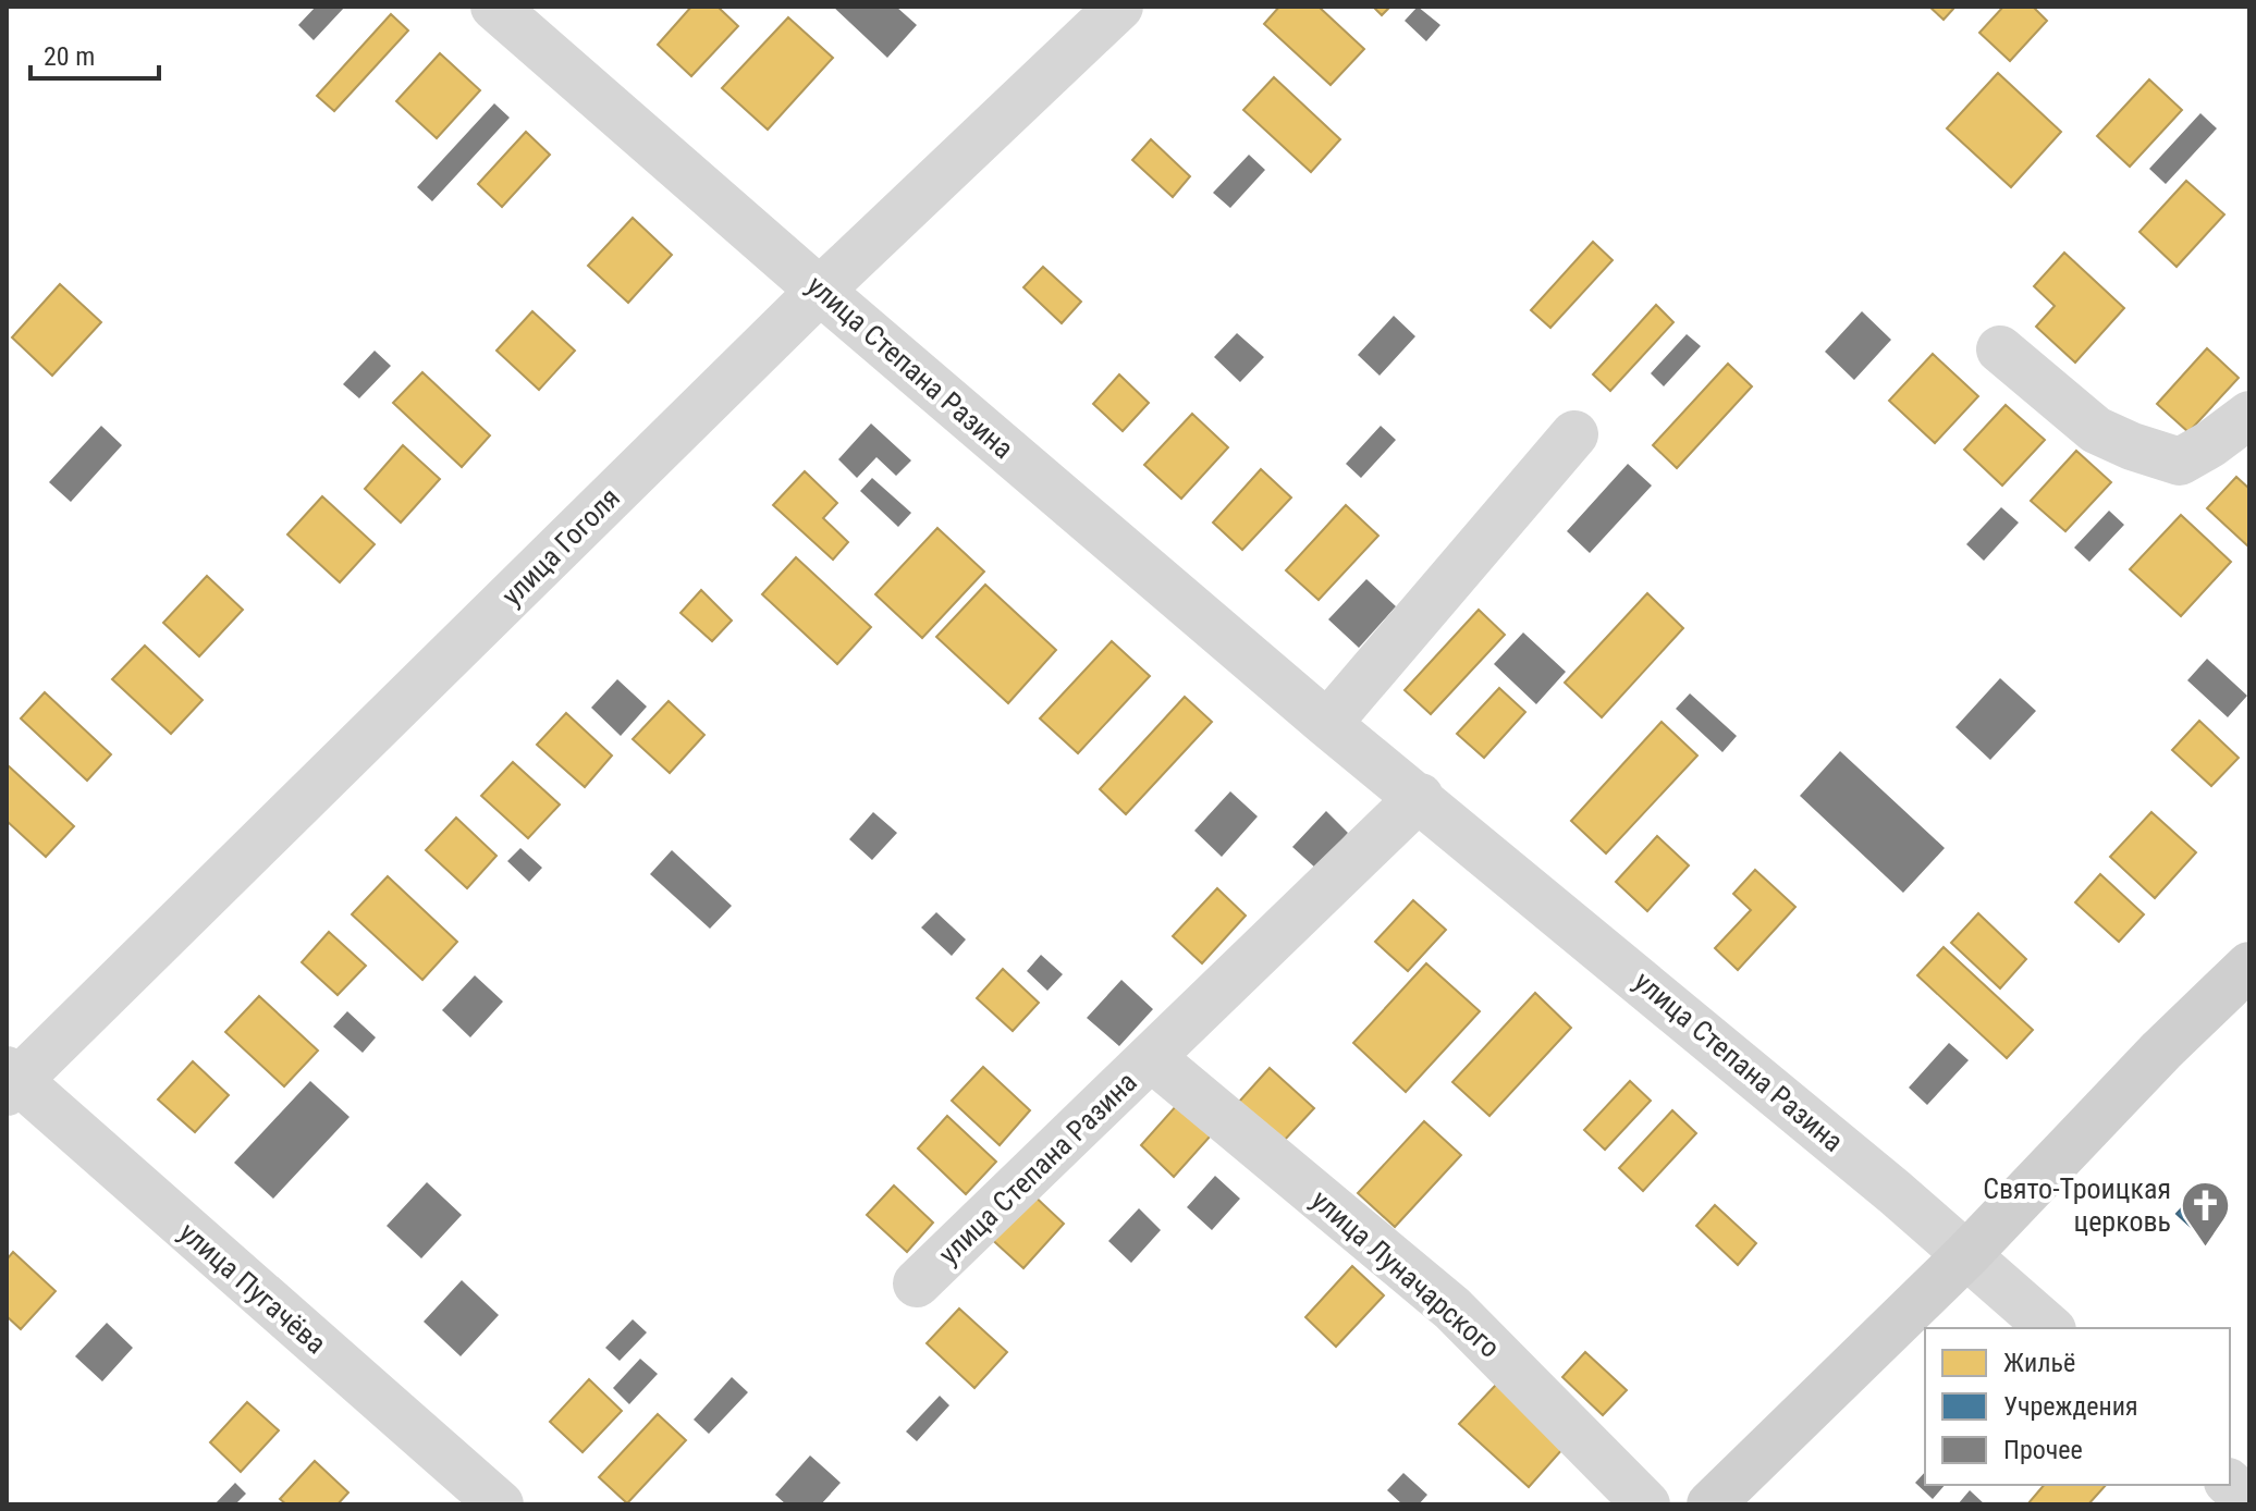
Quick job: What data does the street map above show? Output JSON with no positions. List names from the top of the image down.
{
  "streets": {
    "street": [
      "улица Степана Разина",
      "улица Гоголя",
      "улица Луначарского",
      "улица Пугачёва"
    ]
  },
  "crossings": [
    ["улица Степана Разина", "улица Гоголя"],
    ["улица Степана Разина", "улица Луначарского"],
    ["улица Гоголя", "улица Пугачёва"]
  ],
  "places": {
    "church": ["Свято-Троицкая церковь"]
  },
  "legend": ["Жильё", "Учреждения", "Прочее"],
  "scale_bar": "20 m"
}
